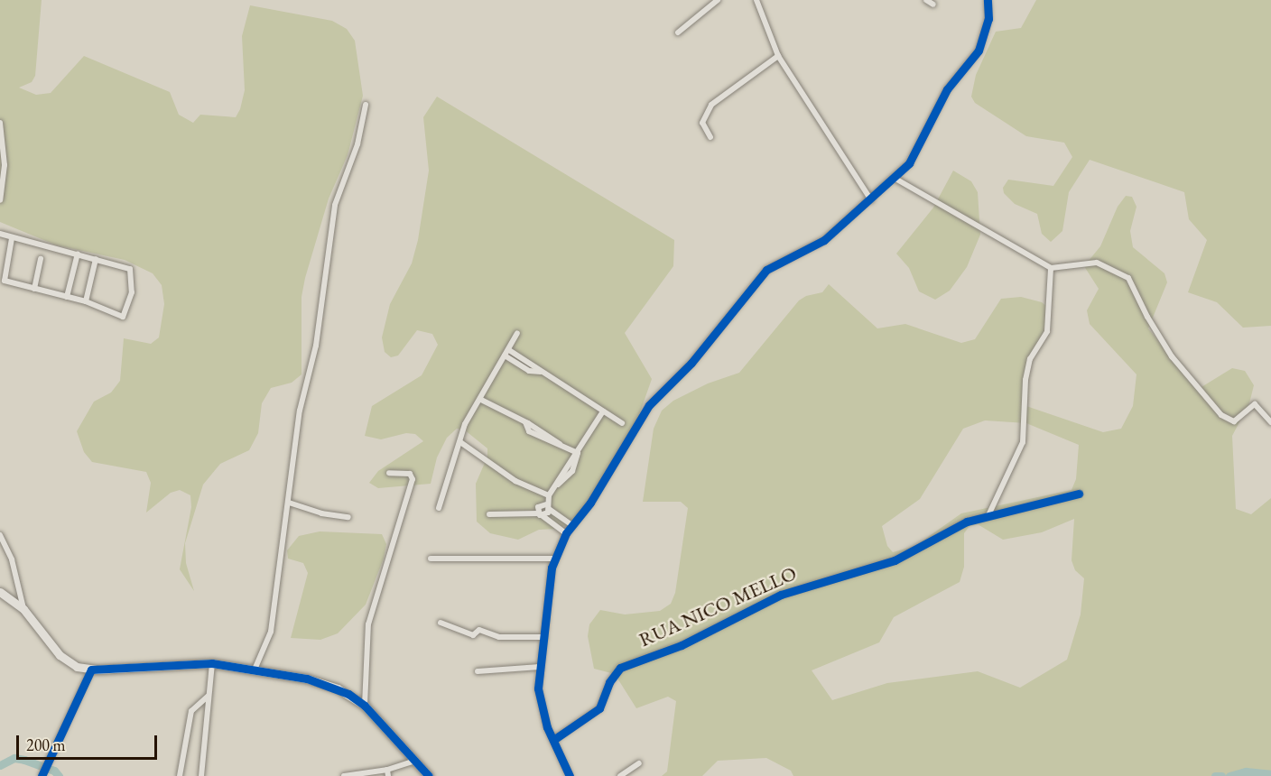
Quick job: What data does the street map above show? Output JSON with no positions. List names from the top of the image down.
{
  "streets": {
    "street": ["RUA NICO MELLO"]
  },
  "scale_bar": "200 m"
}
